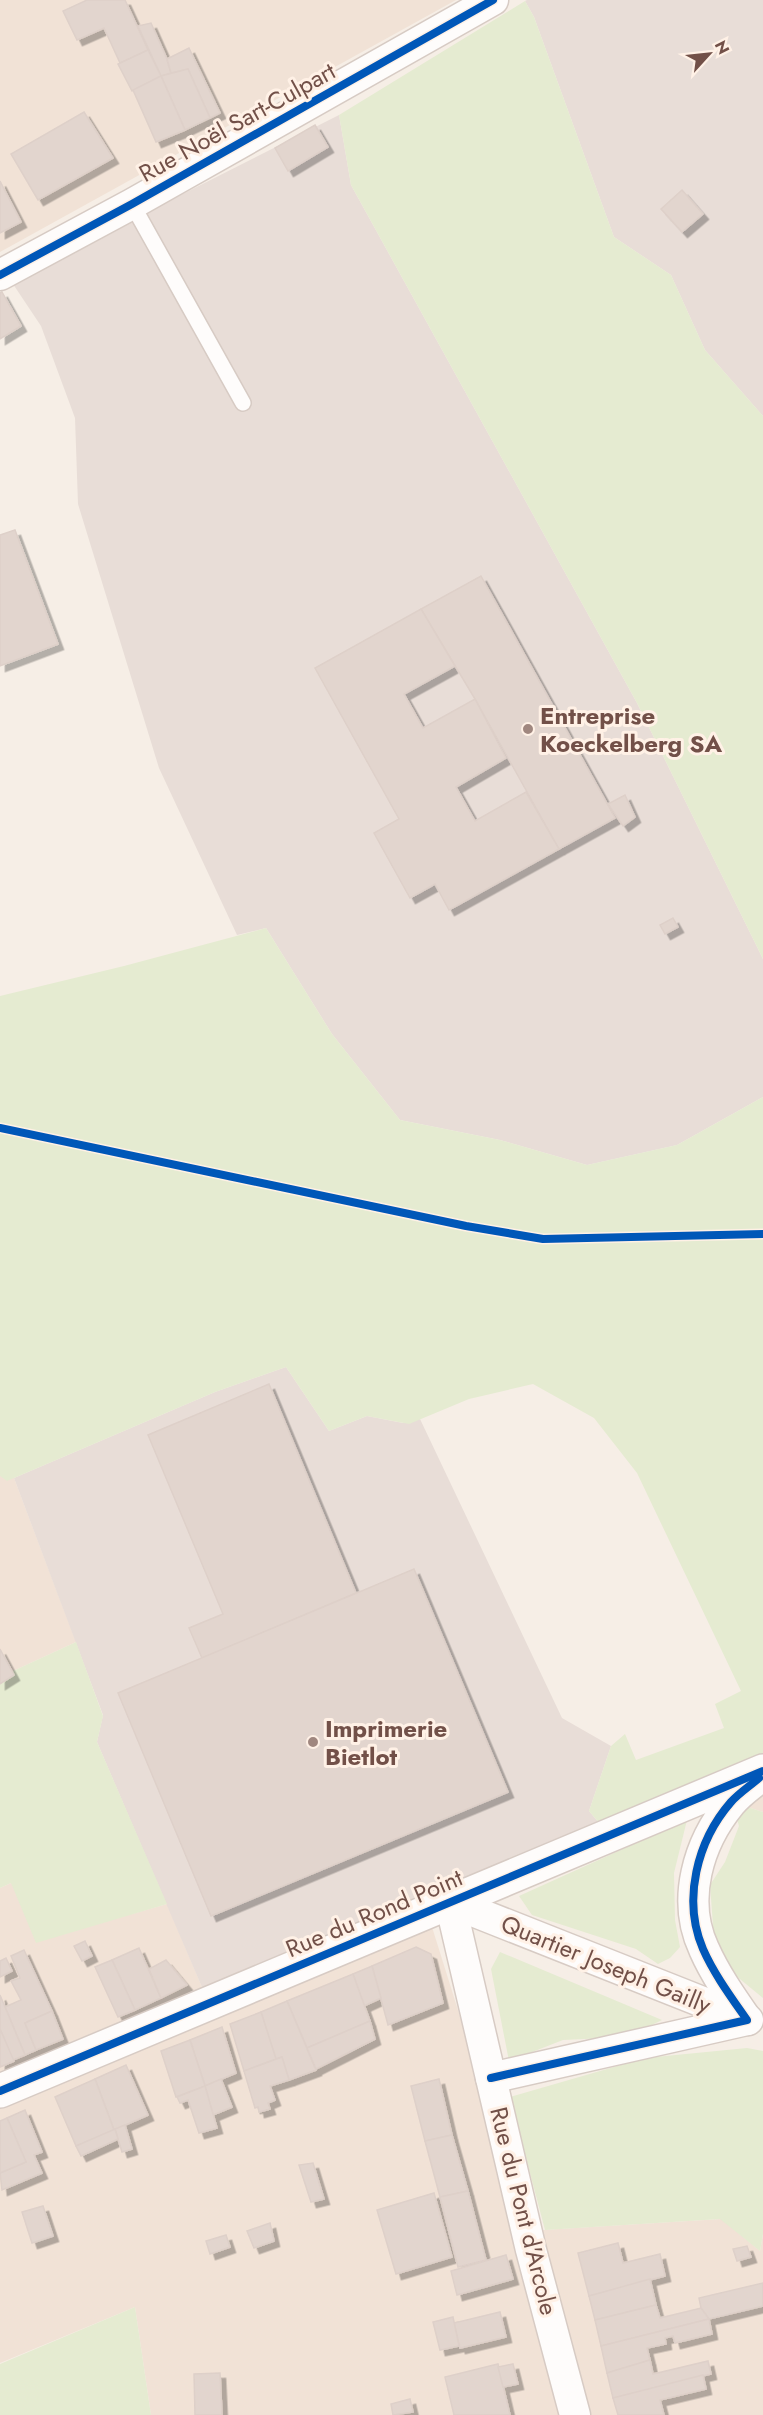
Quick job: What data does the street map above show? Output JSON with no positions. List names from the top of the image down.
{
  "streets": {
    "street": [
      "Rue Noël Sart-Culpart",
      "Rue du Rond Point",
      "Quartier Joseph Gailly",
      "Rue du Pont d'Arcole"
    ]
  },
  "crossings": [
    ["Rue du Rond Point", "Quartier Joseph Gailly"],
    ["Rue du Rond Point", "Rue du Pont d'Arcole"],
    ["Quartier Joseph Gailly", "Rue du Pont d'Arcole"]
  ],
  "places": ["Entreprise Koeckelberg SA", "Imprimerie Bietlot"],
  "north": "top right"
}
